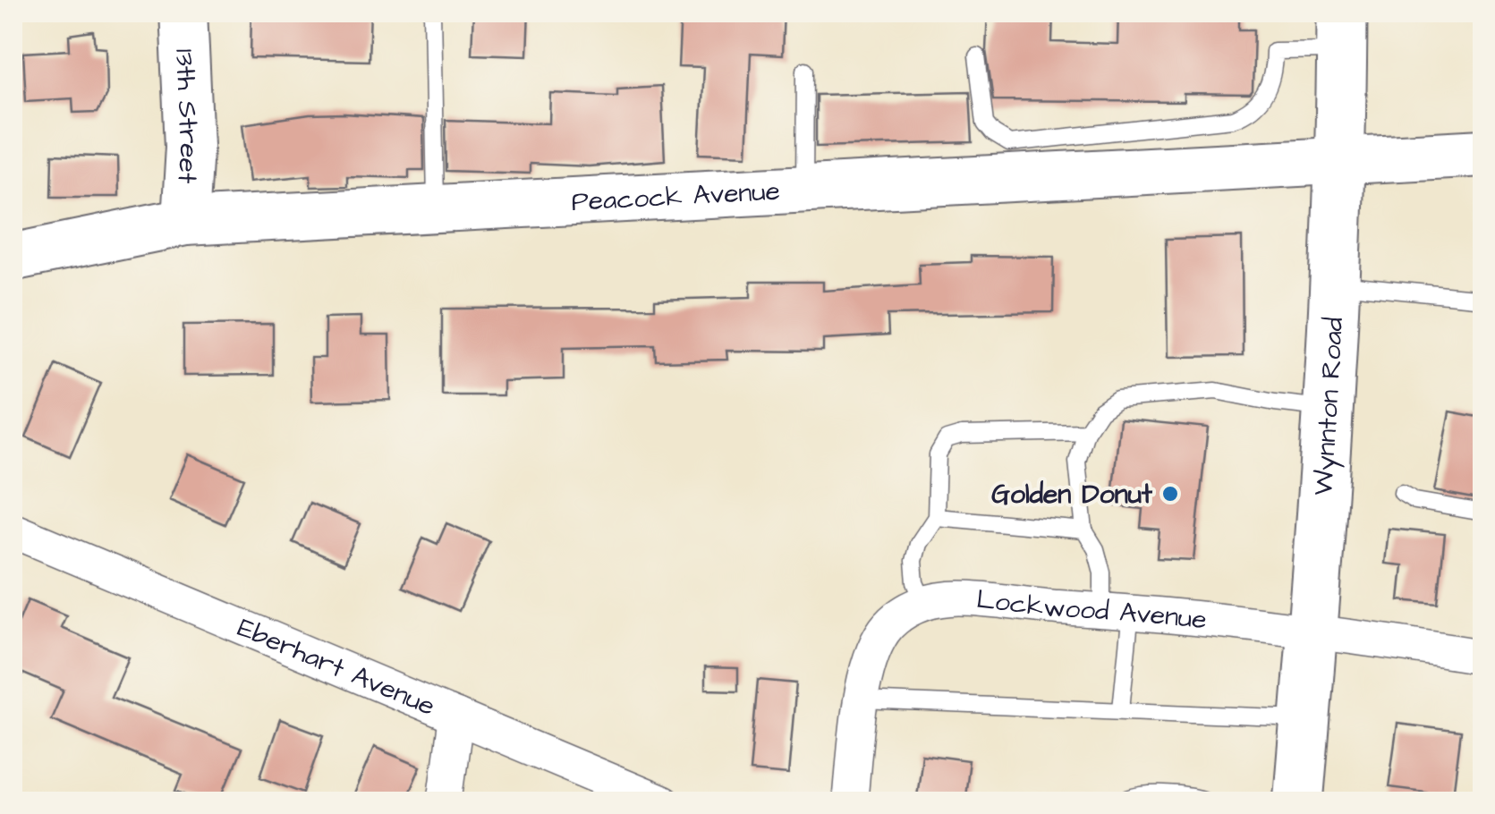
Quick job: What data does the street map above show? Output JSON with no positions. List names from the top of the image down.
{
  "streets": {
    "main road": ["Wynnton Road"],
    "street": [
      "13th Street",
      "Peacock Avenue",
      "Lockwood Avenue",
      "Eberhart Avenue"
    ]
  },
  "crossings": [
    ["13th Street", "Peacock Avenue"],
    ["Peacock Avenue", "Wynnton Road"],
    ["Wynnton Road", "Lockwood Avenue"]
  ],
  "places": ["Golden Donut"]
}
